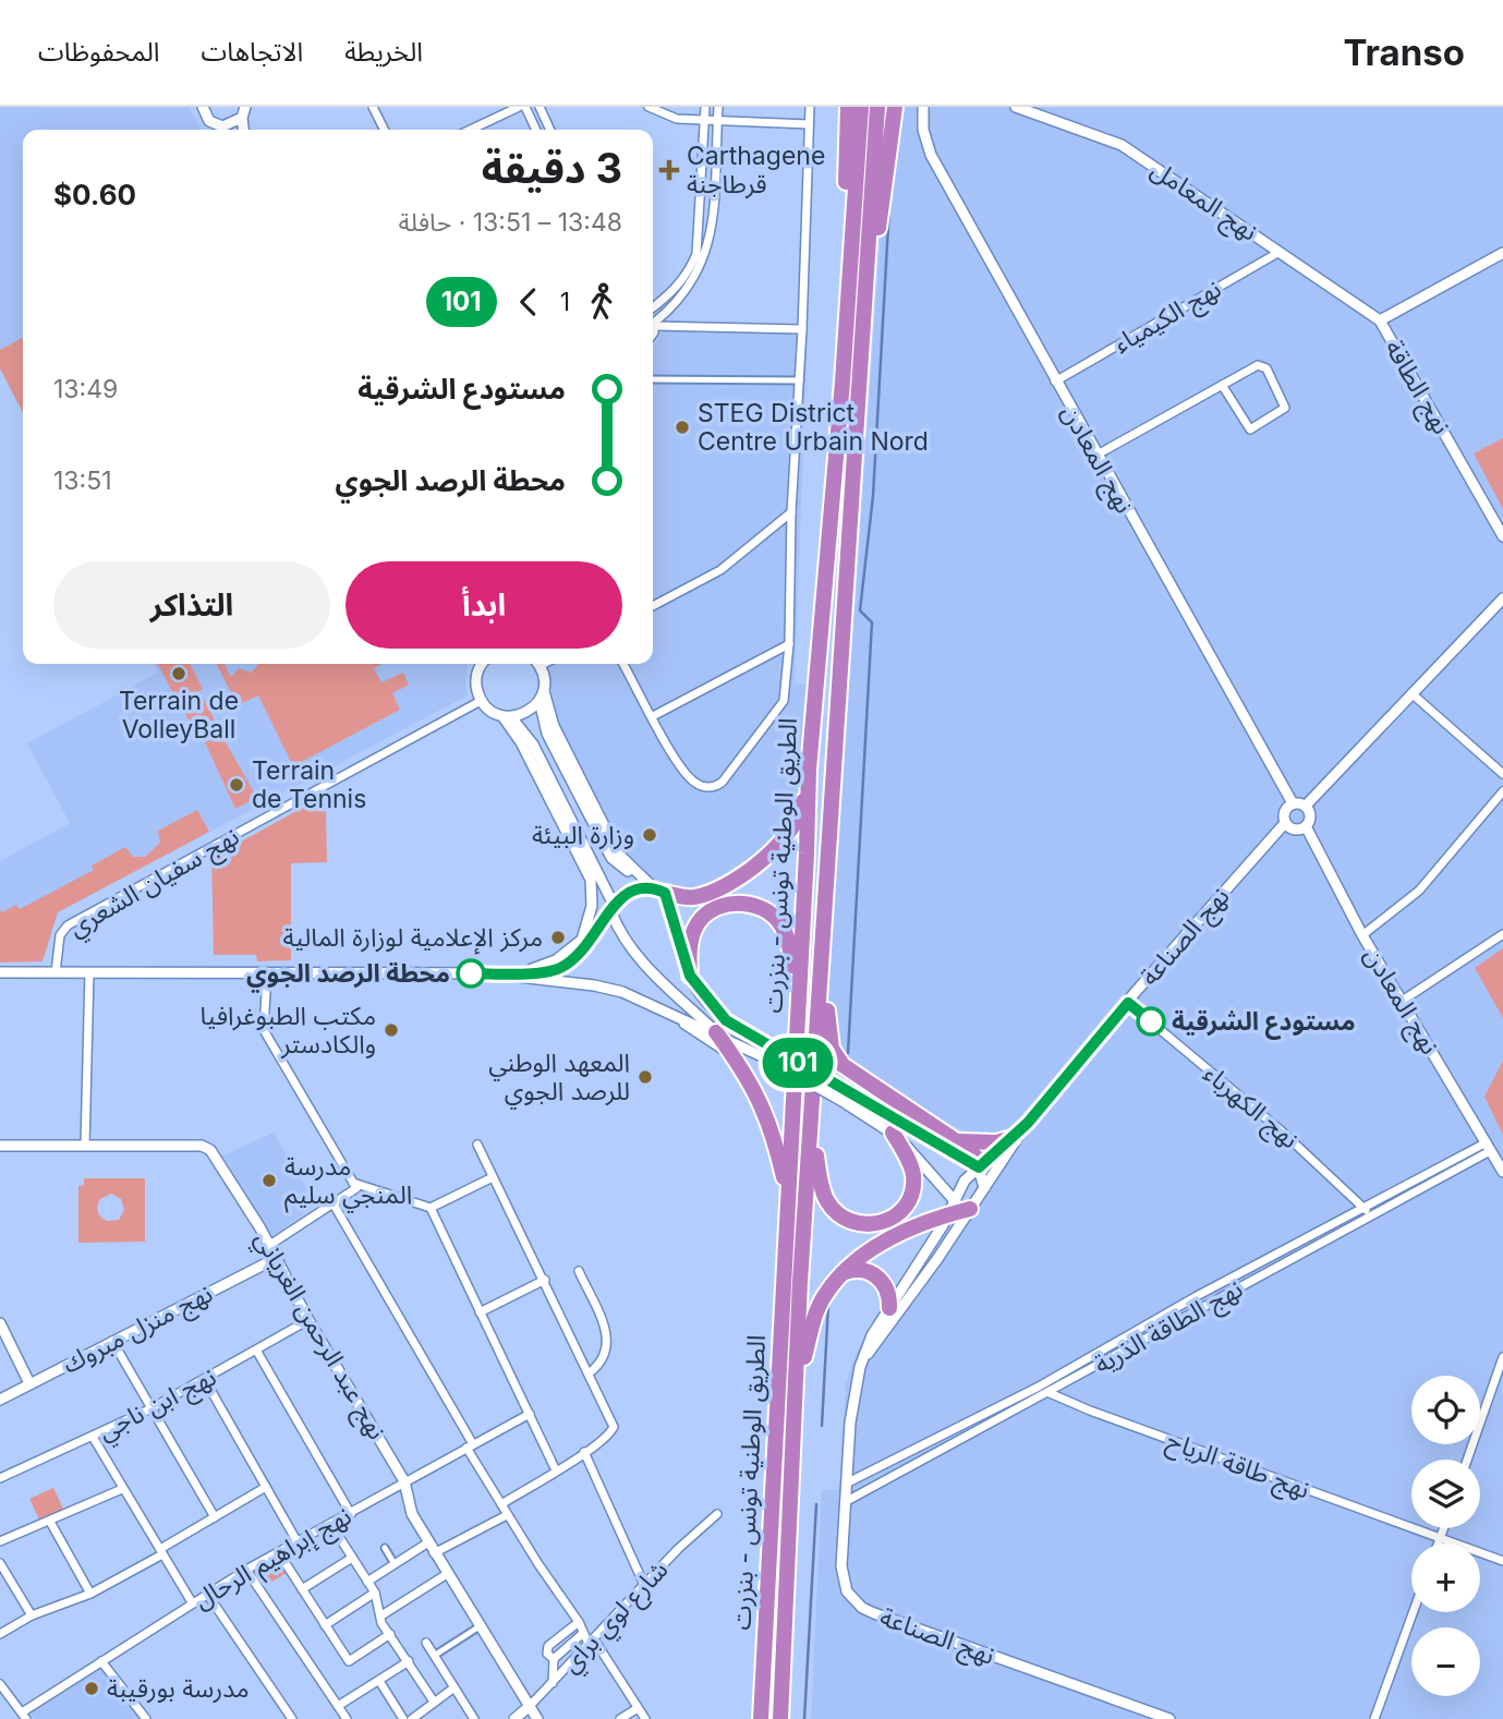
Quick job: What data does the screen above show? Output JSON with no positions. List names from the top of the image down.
{
  "streets": {
    "highway": ["الطريق الوطنية تونس - بنزرت"],
    "street": [
      "نهج المعامل",
      "نهج الكيمياء",
      "نهج الطاقة",
      "نهج المعادن",
      "نهج سفيان الشعري",
      "نهج الصناعة",
      "نهج الكهرباء",
      "نهج الطاقة الذرية",
      "نهج منزل مبروك",
      "نهج عبد الرحمن الغرياني",
      "نهج ابن ناجي",
      "نهج طاقة الرياح",
      "نهج إبراهيم الرحال",
      "شارع لوي براي"
    ]
  },
  "crossings": [
    ["نهج المعامل", "نهج الكيمياء"],
    ["نهج المعامل", "نهج الطاقة"],
    ["نهج الكيمياء", "نهج المعادن"],
    ["نهج المعادن", "نهج الصناعة"],
    ["نهج المعادن", "نهج الطاقة الذرية"],
    ["نهج الصناعة", "نهج الكهرباء"],
    ["نهج الصناعة", "نهج الطاقة الذرية"],
    ["نهج الكهرباء", "نهج الطاقة الذرية"],
    ["نهج الطاقة الذرية", "نهج طاقة الرياح"],
    ["نهج منزل مبروك", "نهج عبد الرحمن الغرياني"],
    ["نهج عبد الرحمن الغرياني", "نهج ابن ناجي"],
    ["نهج عبد الرحمن الغرياني", "نهج إبراهيم الرحال"],
    ["نهج عبد الرحمن الغرياني", "شارع لوي براي"]
  ],
  "places": {
    "health": ["Carthagene قرطاجنة"],
    "other": [
      "STEG District Centre Urbain Nord",
      "Terrain de VolleyBall",
      "Terrain de Tennis",
      "وزارة البيئة",
      "مركز الإعلامية لوزارة المالية",
      "محطة الرصد الجوي",
      "مستودع الشرقية",
      "مكتب الطبوغرافيا والكادستر",
      "المعهد الوطني للرصد الجوي",
      "مدرسة المنجي سليم",
      "مدرسة بورقيبة"
    ]
  },
  "lines": ["bus line 101"],
  "page": {
    "header": "Transo",
    "nav": ["الخريطة", "الاتجاهات", "المحفوظات"],
    "on_map": "101",
    "heading": ["3 دقيقة", "13:48 – 13:51 · حافلة", "$0.60"],
    "legs": ["1", "101"],
    "list": [
      {
        "name": "مستودع الشرقية",
        "value": "13:49"
      },
      {
        "name": "محطة الرصد الجوي",
        "value": "13:51"
      }
    ],
    "buttons": ["ابدأ", "التذاكر"],
    "map_buttons": ["+", "−"]
  }
}
